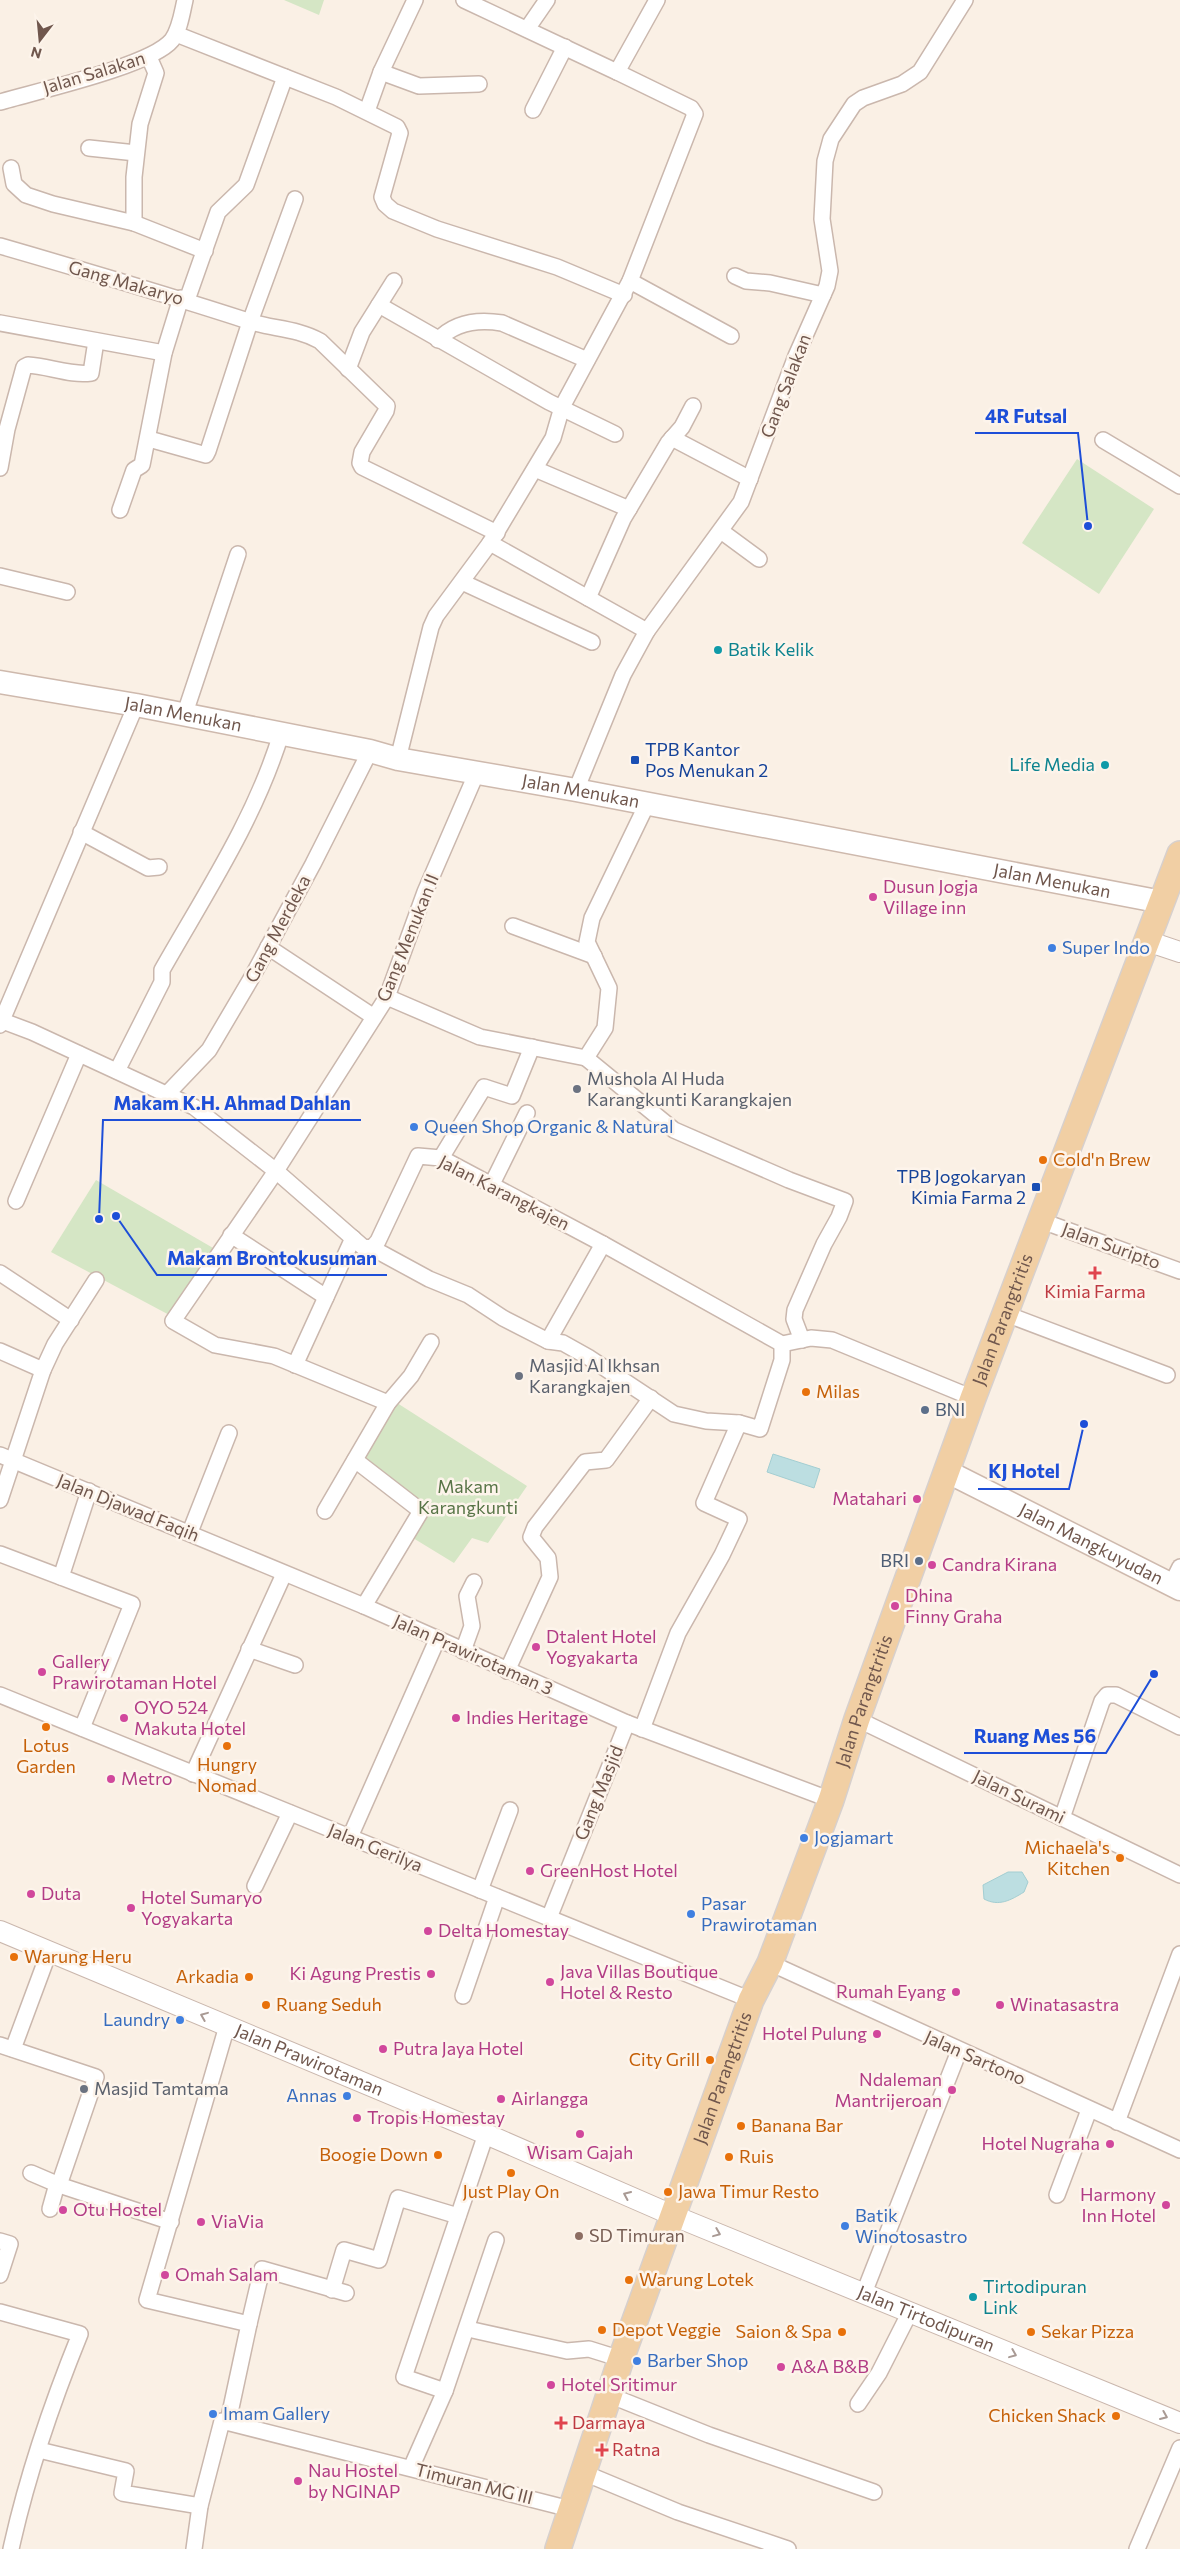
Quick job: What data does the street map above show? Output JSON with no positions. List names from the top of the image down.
{
  "streets": {
    "main road": ["Jalan Menukan", "Jalan Parangtritis", "Jalan Mangkuyudan"],
    "street": [
      "Jalan Salakan",
      "Gang Makaryo",
      "Gang Salakan",
      "Gang Merdeka",
      "Gang Menukan II",
      "Jalan Karangkajen",
      "Jalan Suripto",
      "Jalan Djawad Faqih",
      "Jalan Prawirotaman 3",
      "Gang Masjid",
      "Jalan Surami",
      "Jalan Gerilya",
      "Jalan Sartono",
      "Jalan Prawirotaman",
      "Jalan Tirtodipuran",
      "Timuran MG III"
    ]
  },
  "crossings": [
    ["Gang Salakan", "Jalan Menukan"],
    ["Jalan Menukan", "Gang Merdeka"],
    ["Jalan Menukan", "Gang Menukan II"],
    ["Jalan Menukan", "Jalan Parangtritis"],
    ["Jalan Suripto", "Jalan Parangtritis"],
    ["Jalan Parangtritis", "Jalan Mangkuyudan"],
    ["Jalan Parangtritis", "Jalan Prawirotaman 3"],
    ["Jalan Parangtritis", "Jalan Surami"],
    ["Jalan Parangtritis", "Jalan Gerilya"],
    ["Jalan Parangtritis", "Jalan Sartono"],
    ["Jalan Parangtritis", "Jalan Prawirotaman"],
    ["Jalan Parangtritis", "Jalan Tirtodipuran"],
    ["Jalan Parangtritis", "Timuran MG III"],
    ["Jalan Djawad Faqih", "Jalan Prawirotaman 3"],
    ["Jalan Prawirotaman 3", "Gang Masjid"],
    ["Gang Masjid", "Jalan Gerilya"],
    ["Jalan Prawirotaman", "Jalan Tirtodipuran"]
  ],
  "one_way": ["Jalan Prawirotaman", "Jalan Tirtodipuran"],
  "parks": ["Makam Karangkunti"],
  "places": {
    "other": [
      "4R Futsal",
      "Batik Kelik",
      "Life Media",
      "Dusun Jogja Village inn",
      "Super Indo",
      "Mushola Al Huda Karangkunti Karangkajen",
      "Queen Shop Organic & Natural",
      "Cold'n Brew",
      "Makam Brontokusuman",
      "Makam K.H. Ahmad Dahlan",
      "Masjid Al Ikhsan Karangkajen",
      "Milas",
      "BNI",
      "KJ Hotel",
      "Matahari",
      "BRI",
      "Candra Kirana",
      "Dhina Finny Graha",
      "Dtalent Hotel Yogyakarta",
      "Gallery Prawirotaman Hotel",
      "Ruang Mes 56",
      "OYO 524 Makuta Hotel",
      "Indies Heritage",
      "Lotus Garden",
      "Hungry Nomad",
      "Metro",
      "Jogjamart",
      "Michaela's Kitchen",
      "GreenHost Hotel",
      "Duta",
      "Hotel Sumaryo Yogyakarta",
      "Pasar Prawirotaman",
      "Delta Homestay",
      "Warung Heru",
      "Ki Agung Prestis",
      "Arkadia",
      "Java Villas Boutique Hotel & Resto",
      "Rumah Eyang",
      "Ruang Seduh",
      "Winatasastra",
      "Laundry",
      "Hotel Pulung",
      "Putra Jaya Hotel",
      "City Grill",
      "Masjid Tamtama",
      "Ndaleman Mantrijeroan",
      "Annas",
      "Airlangga",
      "Tropis Homestay",
      "Banana Bar",
      "Wisam Gajah",
      "Hotel Nugraha",
      "Boogie Down",
      "Ruis",
      "Just Play On",
      "Jawa Timur Resto",
      "Harmony Inn Hotel",
      "Otu Hostel",
      "ViaVia",
      "Batik Winotosastro",
      "SD Timuran",
      "Omah Salam",
      "Warung Lotek",
      "Tirtodipuran Link",
      "Depot Veggie",
      "Saion & Spa",
      "Sekar Pizza",
      "Barber Shop",
      "A&A B&B",
      "Hotel Sritimur",
      "Imam Gallery",
      "Chicken Shack",
      "Nau Hostel by NGINAP"
    ],
    "transit": ["TPB Kantor Pos Menukan 2", "TPB Jogokaryan Kimia Farma 2"],
    "health": ["Kimia Farma", "Darmaya", "Ratna"]
  },
  "north": "bottom"
}
